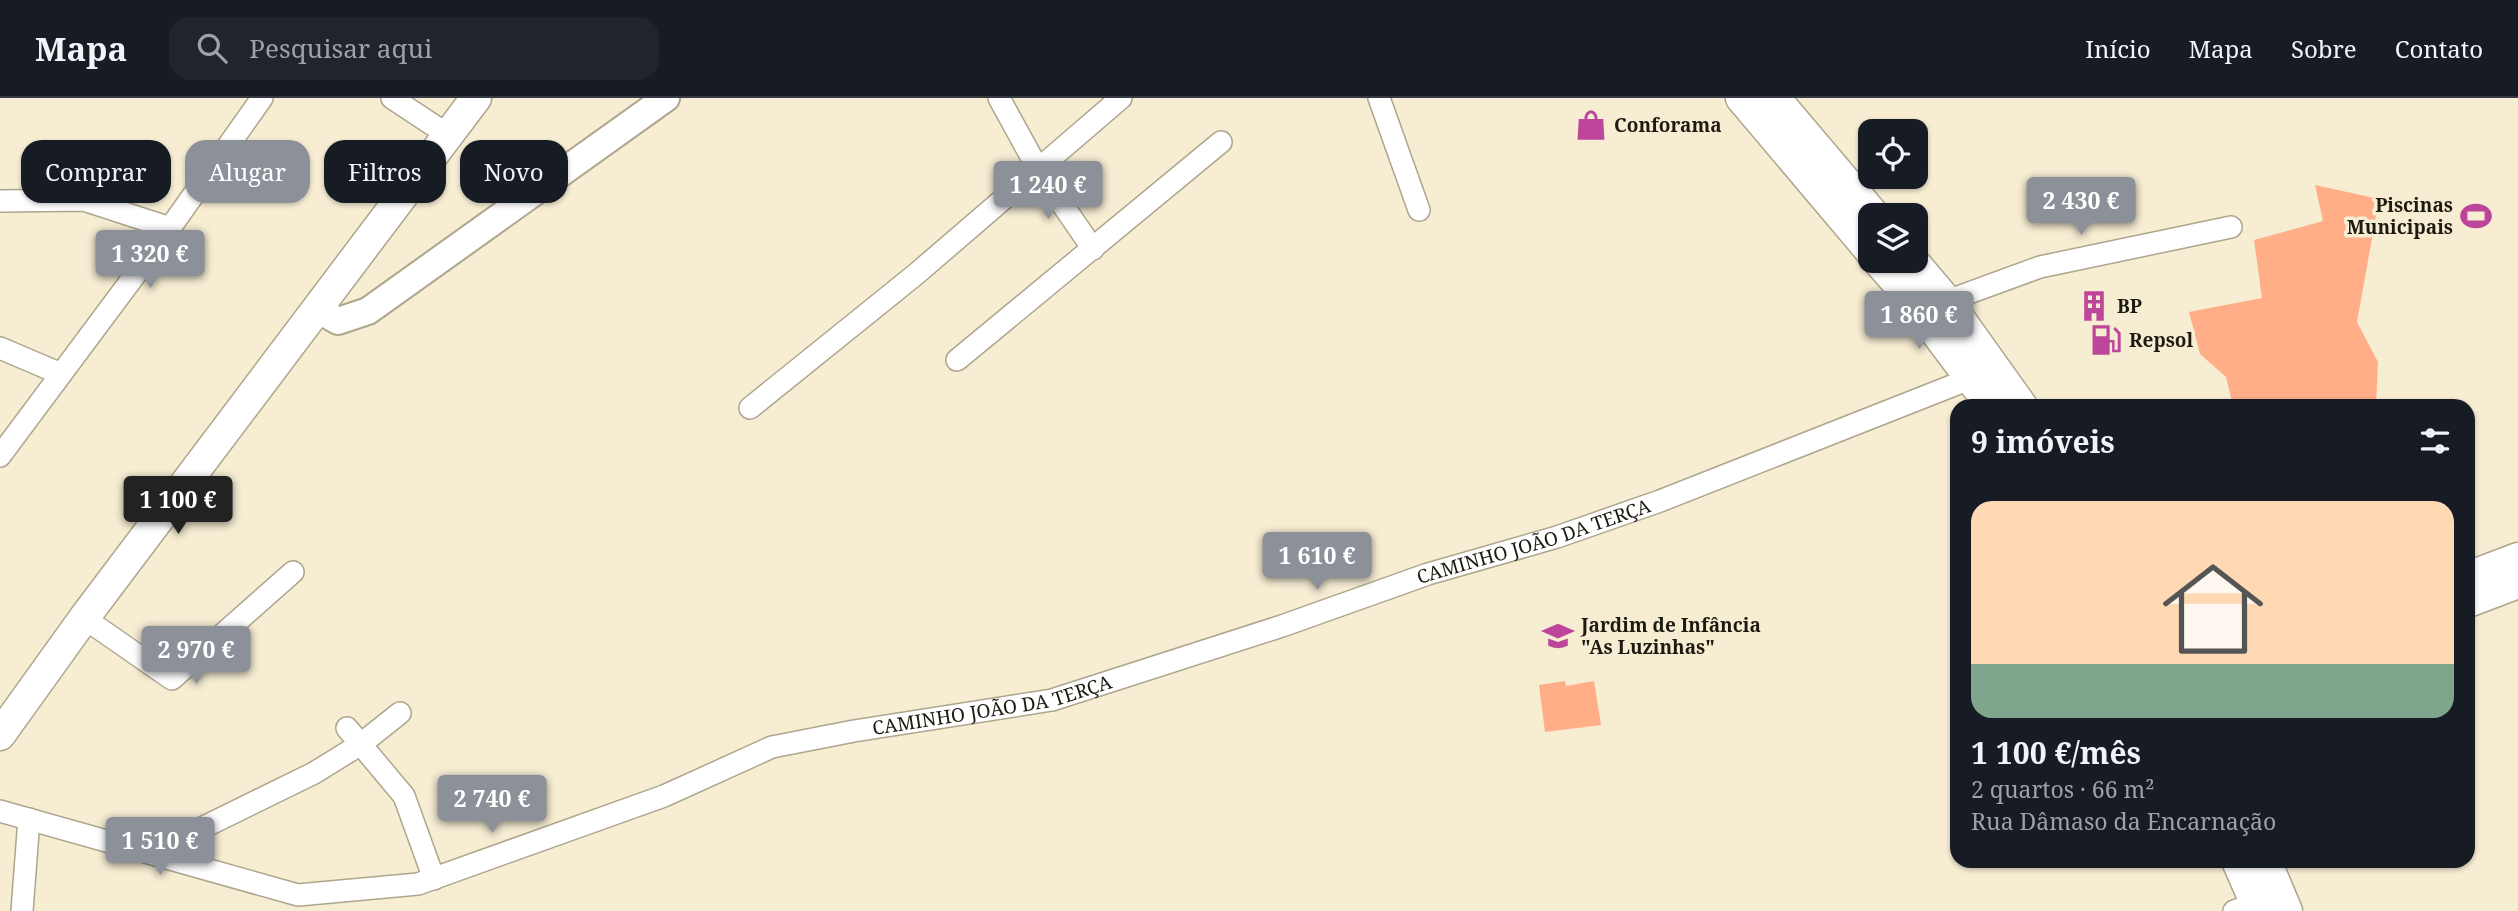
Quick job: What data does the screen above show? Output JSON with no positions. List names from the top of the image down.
{
  "streets": {
    "street": ["CAMINHO JOÃO DA TERÇA"]
  },
  "places": {
    "shop": ["Conforama"],
    "sports": ["Piscinas Municipais"],
    "building": ["BP"],
    "fuel station": ["Repsol"],
    "school or university": ["Jardim de Infância \"As Luzinhas\""]
  },
  "page": {
    "header": "Mapa",
    "search": "Pesquisar aqui",
    "nav": [
      "Início",
      "Mapa",
      "Sobre",
      "Contato"
    ],
    "chip": [
      "Comprar",
      "Alugar",
      "Filtros",
      "Novo"
    ],
    "price": [
      "1 240 €",
      "2 430 €",
      "1 320 €",
      "1 860 €",
      "1 100 €",
      "1 610 €",
      "2 970 €",
      "2 740 €",
      "1 510 €"
    ],
    "heading": "9 imóveis",
    "list": [
      {
        "name": "1 100 €/mês",
        "note": "2 quartos · 66 m² · Rua Dâmaso da Encarnação"
      }
    ]
  }
}
